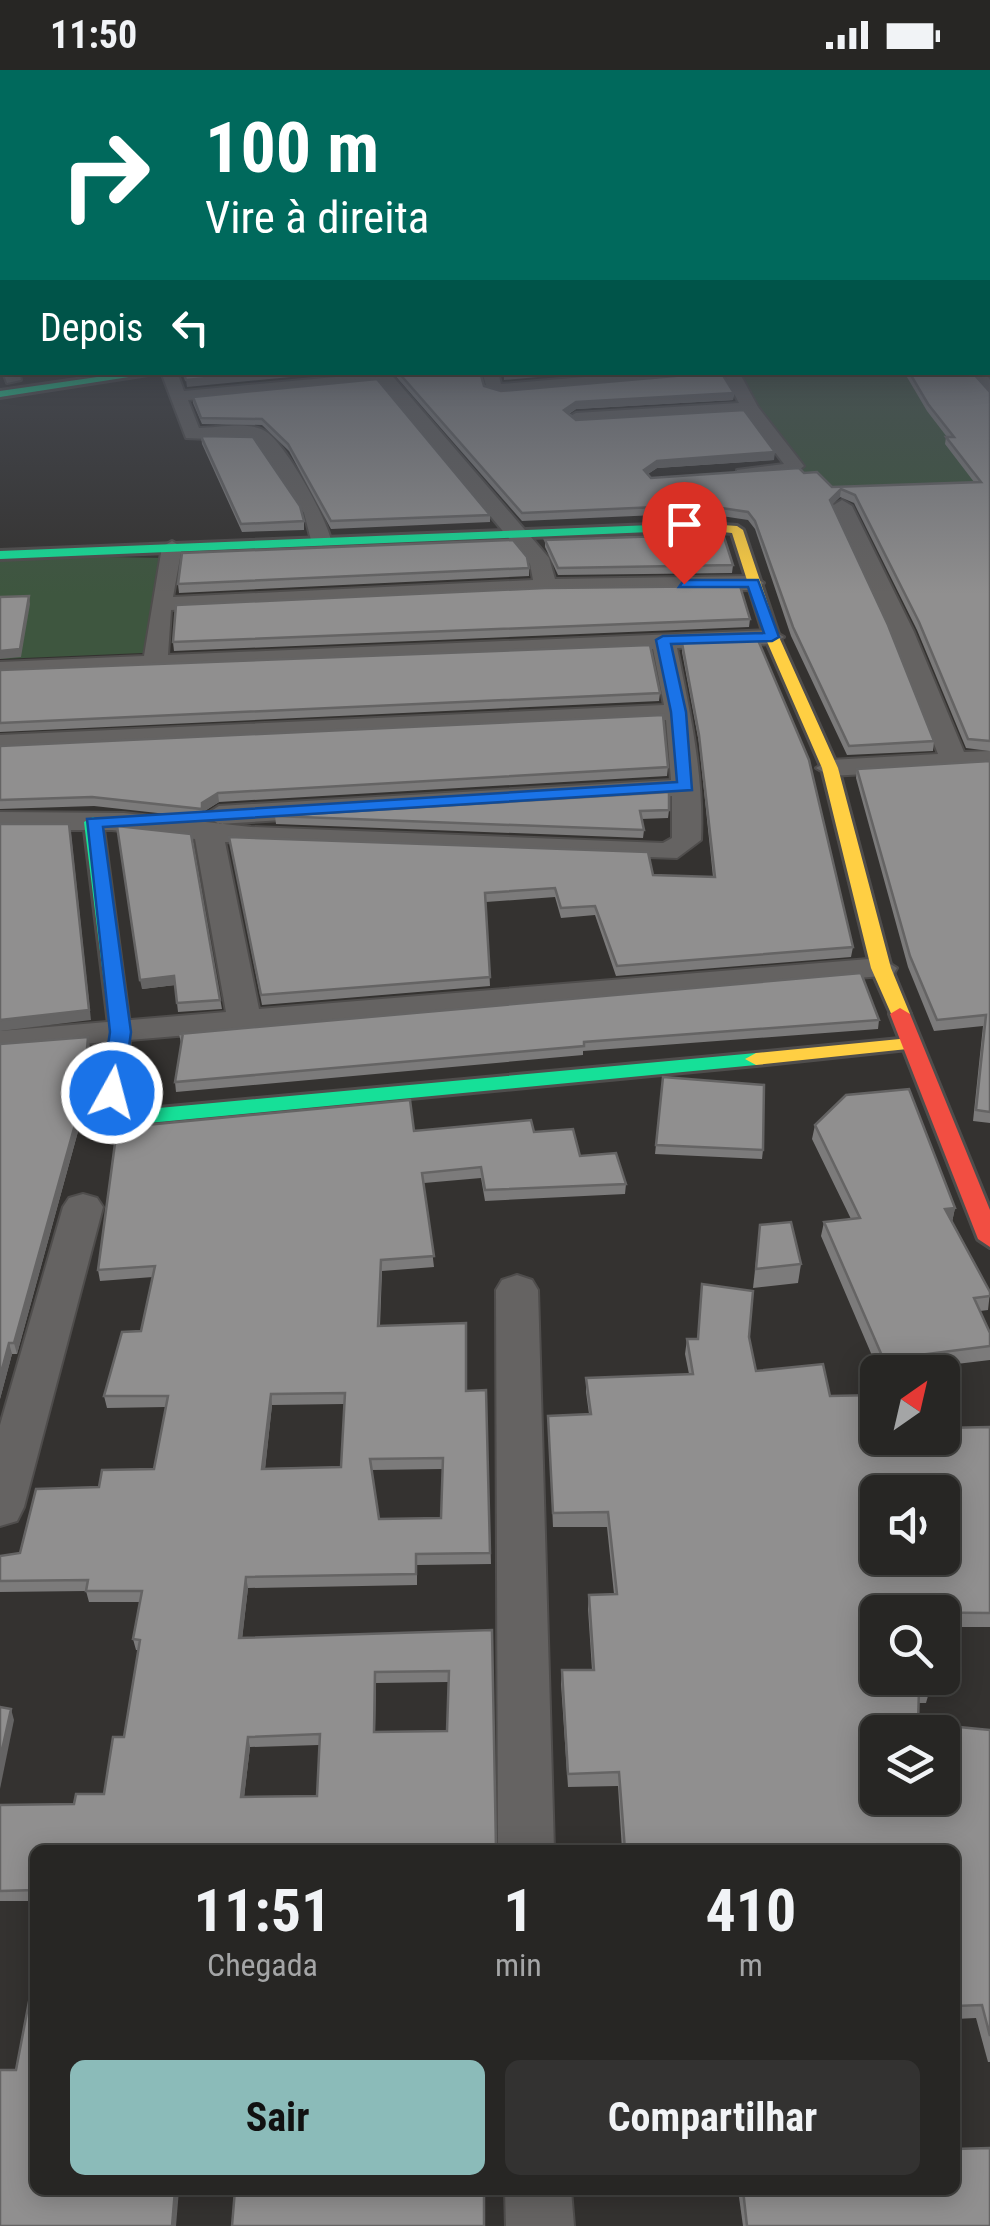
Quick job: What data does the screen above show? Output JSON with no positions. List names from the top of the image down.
{
  "north": "top right",
  "page": {
    "status": "11:50",
    "turn": ["100 m", "Vire à direita"],
    "then": "Depois",
    "eta": [
      "11:51",
      "Chegada",
      "1",
      "min",
      "410",
      "m"
    ],
    "buttons": ["Sair", "Compartilhar"]
  }
}
